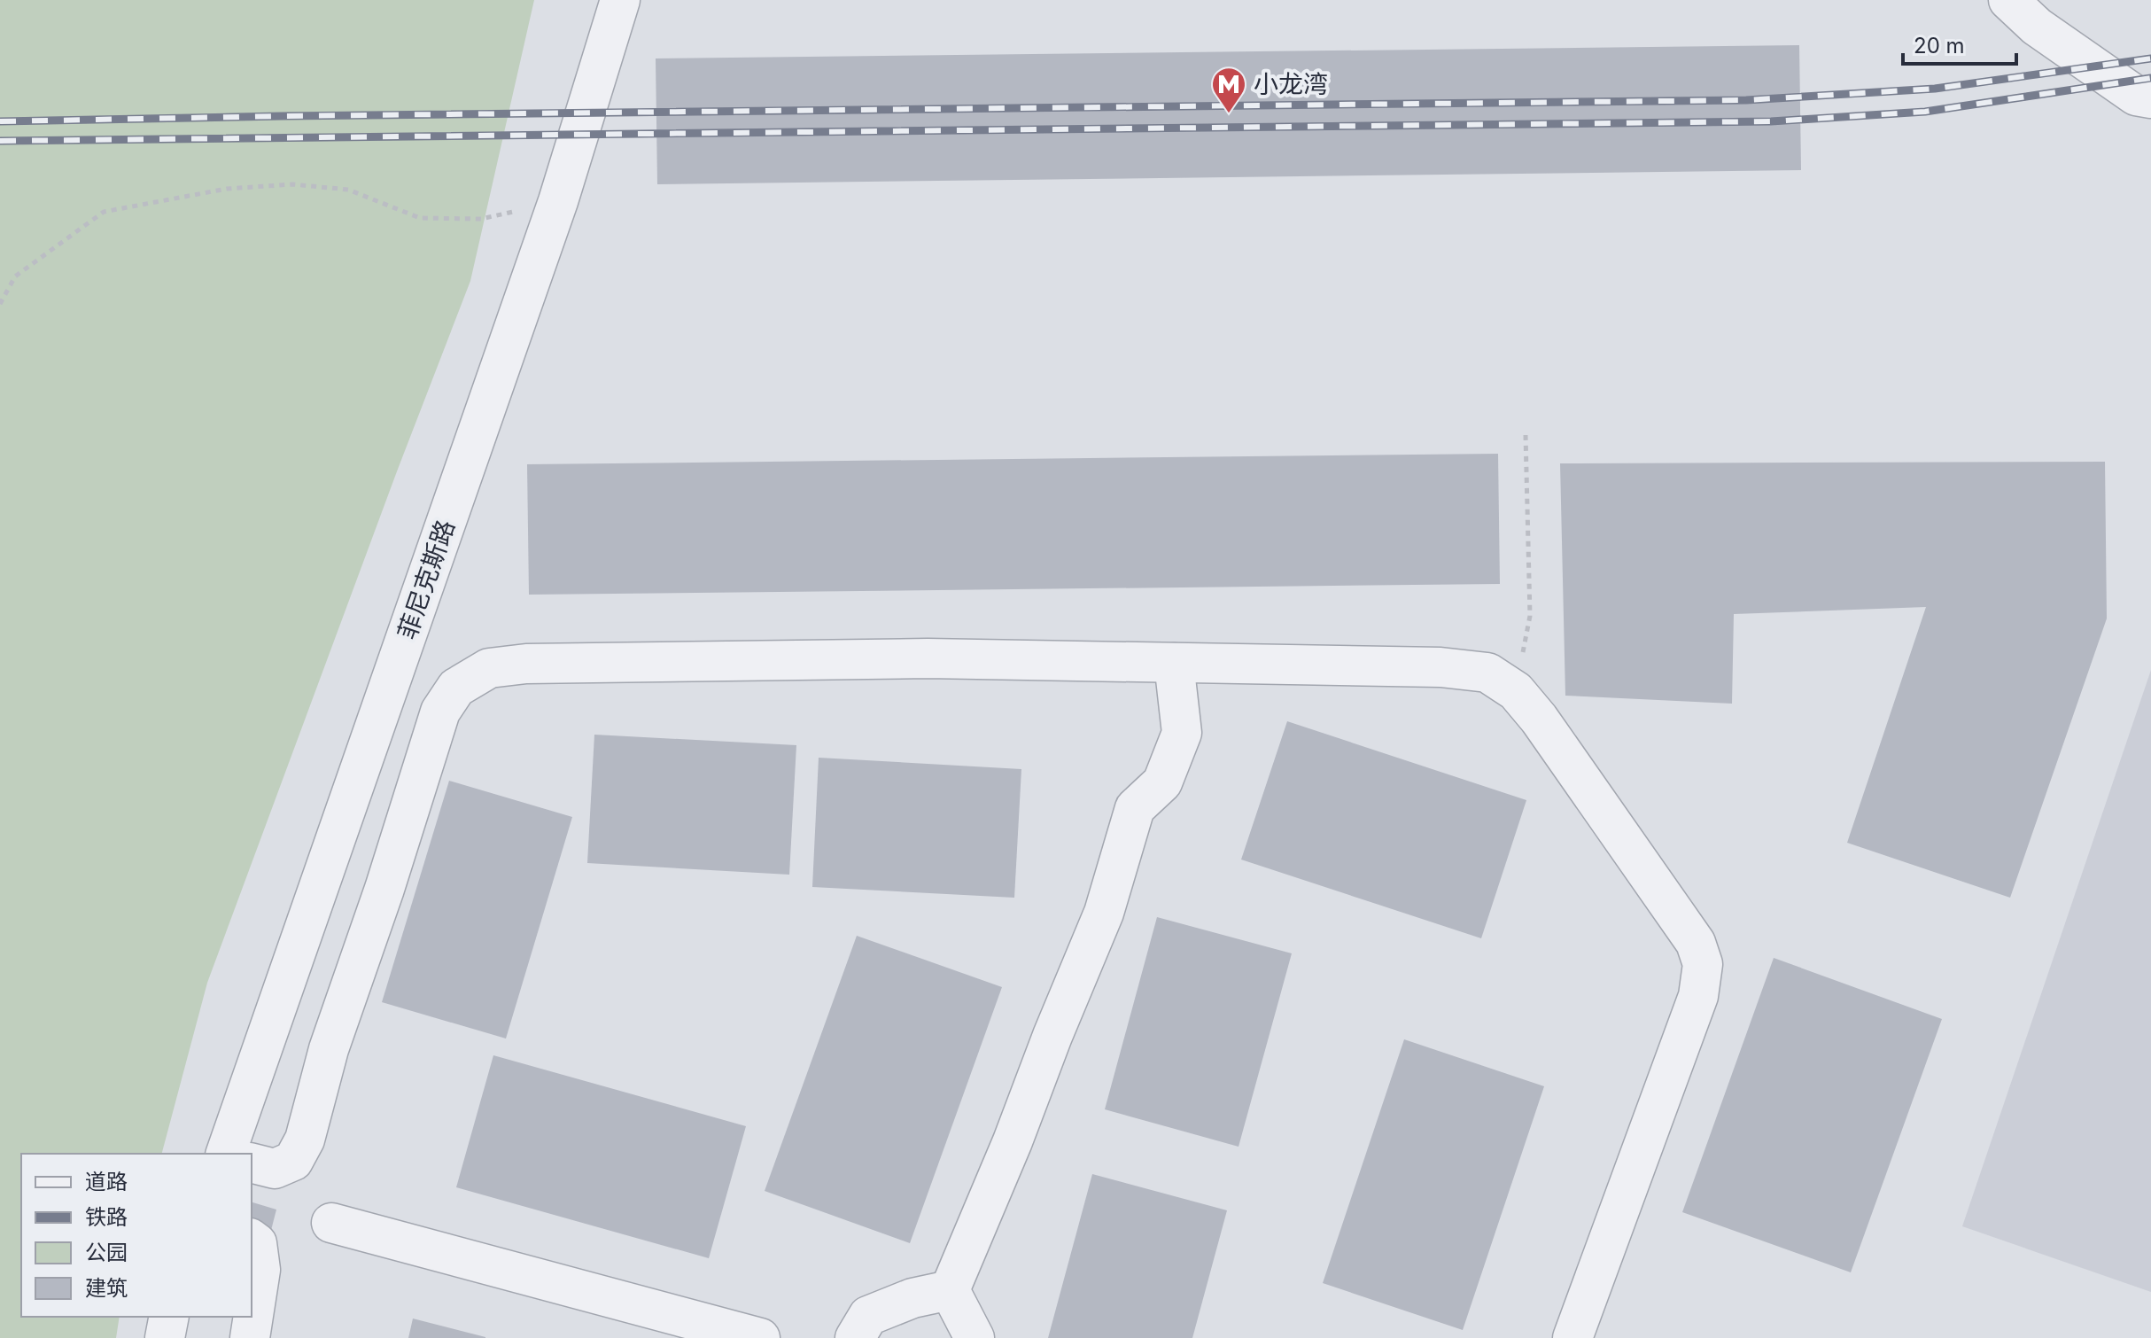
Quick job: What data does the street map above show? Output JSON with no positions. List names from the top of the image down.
{
  "streets": {
    "street": ["菲尼克斯路"]
  },
  "places": {
    "metro station": ["小龙湾"]
  },
  "legend": [
    "道路",
    "铁路",
    "公园",
    "建筑"
  ],
  "scale_bar": "20 m"
}
